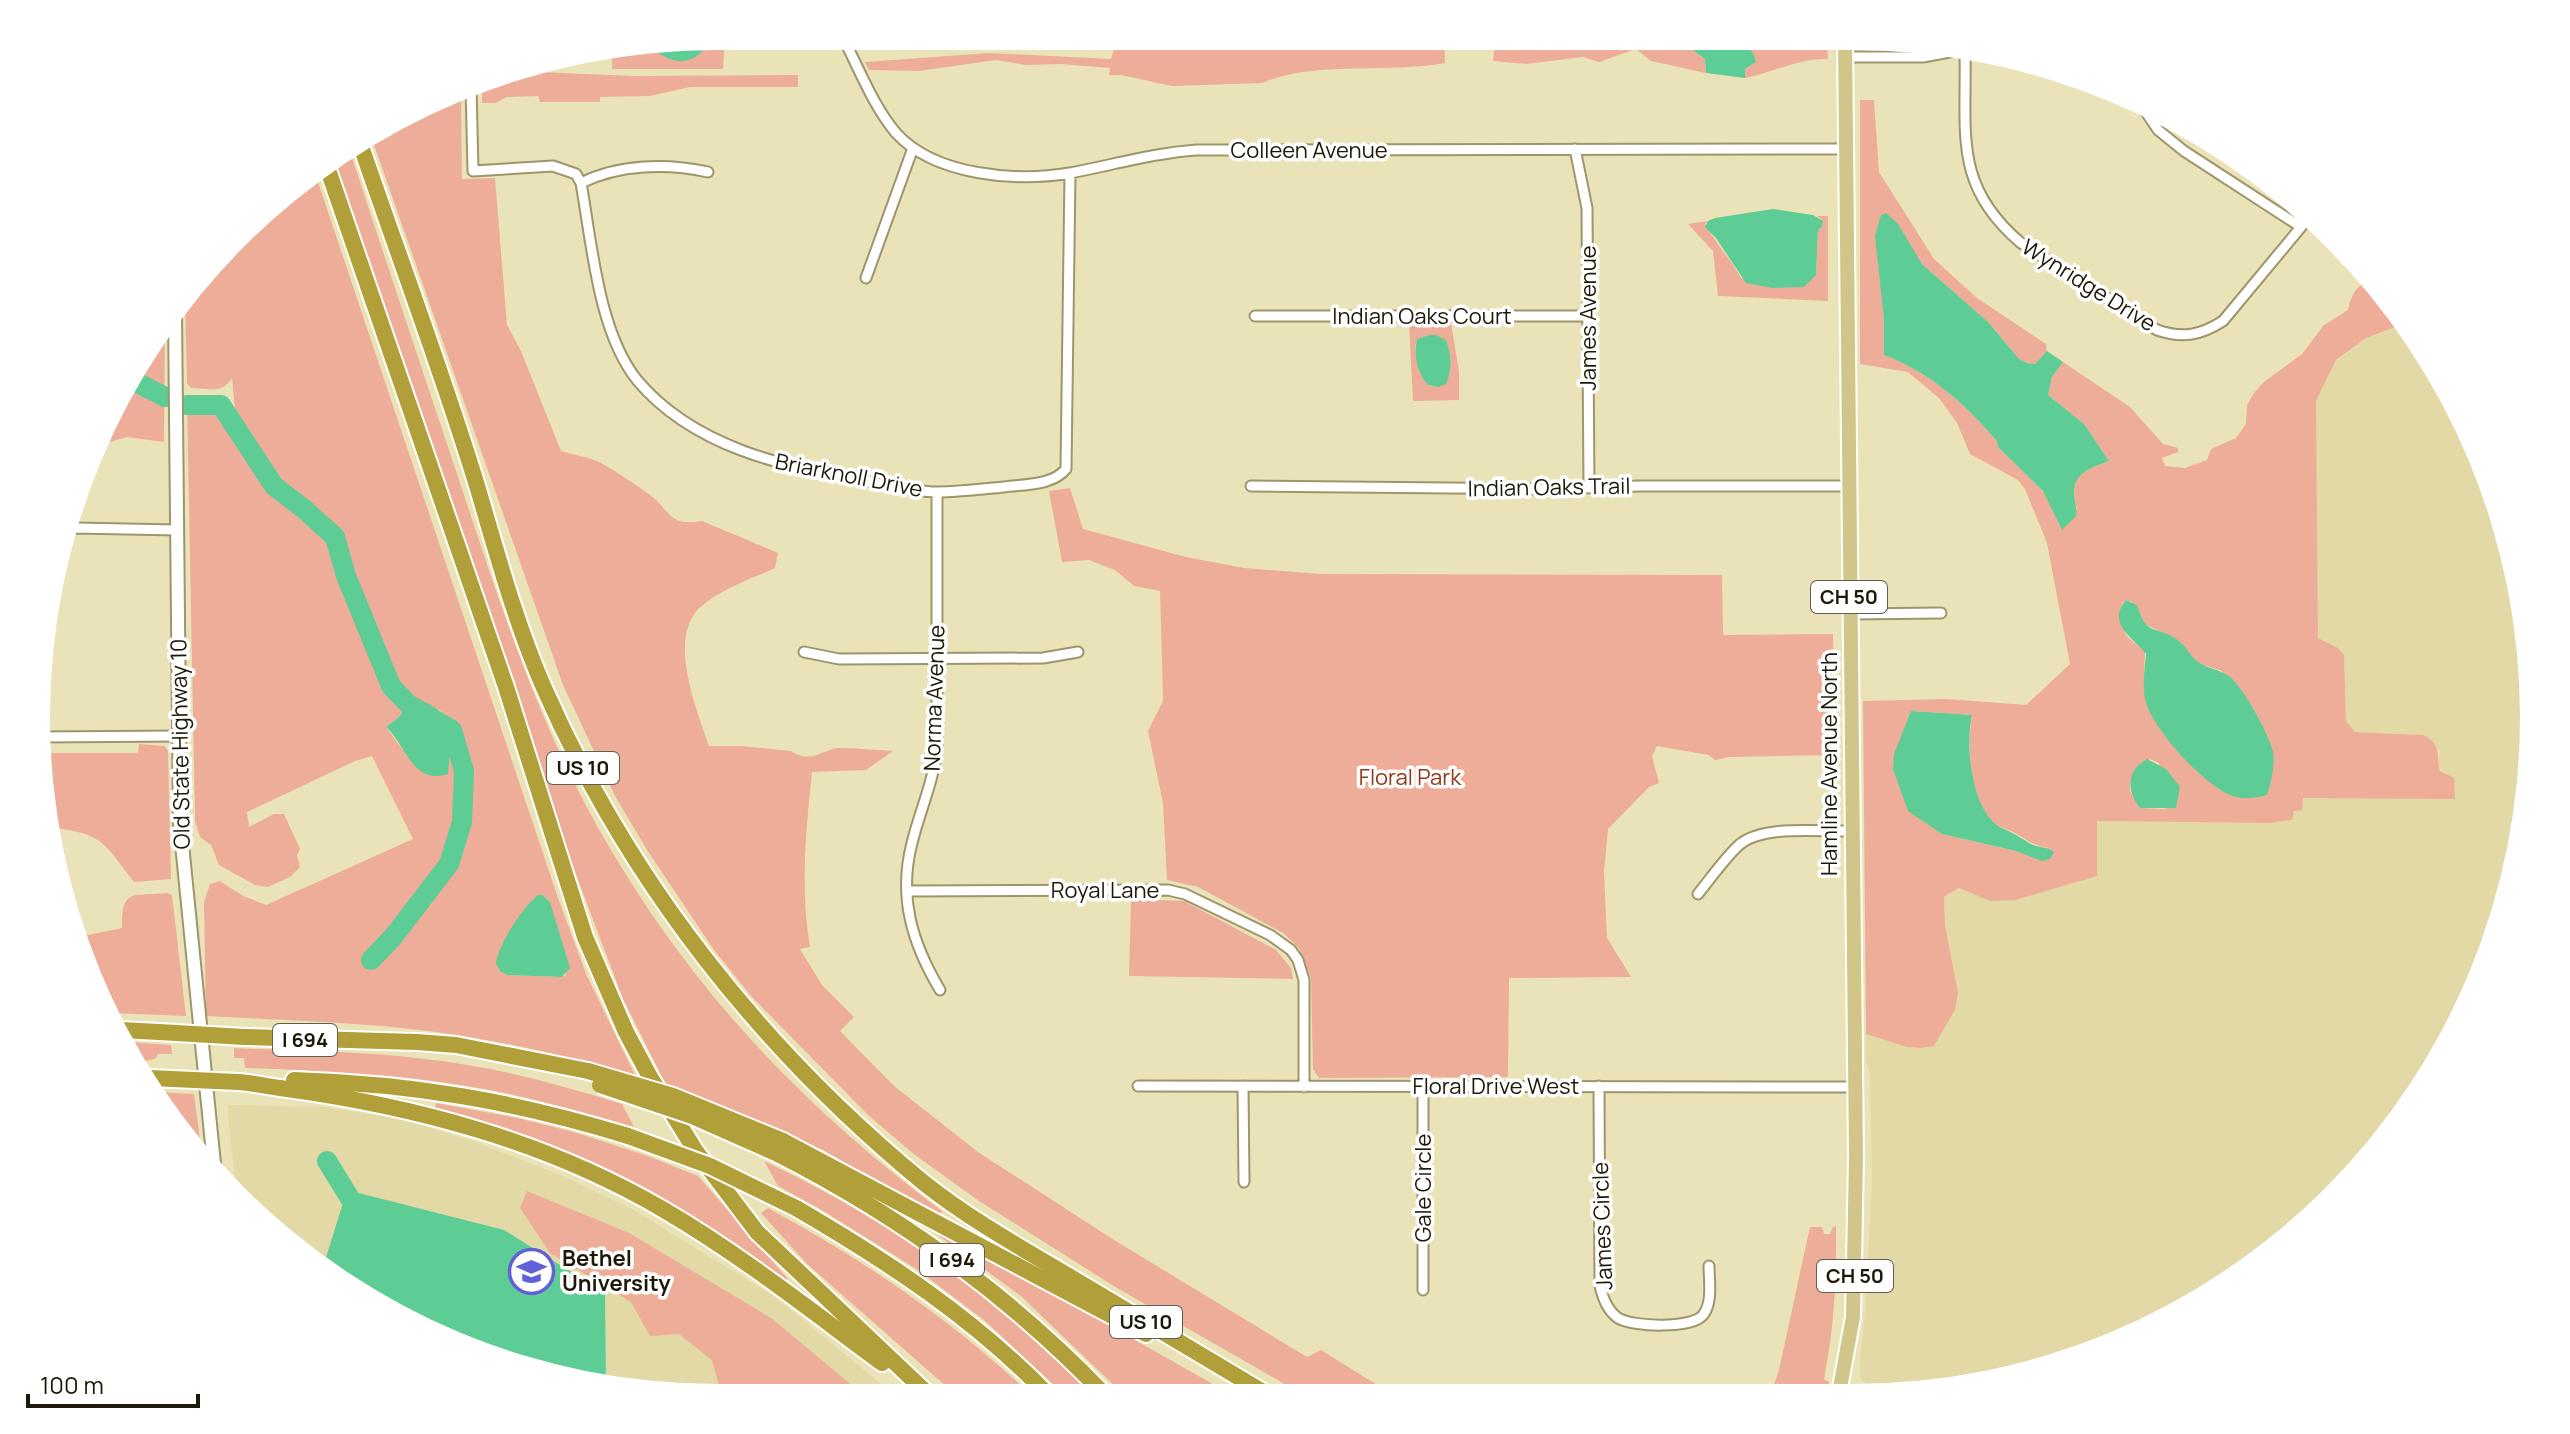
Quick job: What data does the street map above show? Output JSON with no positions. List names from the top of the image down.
{
  "streets": {
    "highway": ["US 10", "I 694"],
    "main road": ["CH 50", "Hamline Avenue North"],
    "street": [
      "Colleen Avenue",
      "Wynridge Drive",
      "Indian Oaks Court",
      "James Avenue",
      "Briarknoll Drive",
      "Indian Oaks Trail",
      "Norma Avenue",
      "Old State Highway 10",
      "Royal Lane",
      "Floral Drive West",
      "Gale Circle",
      "James Circle"
    ]
  },
  "crossings": [
    ["Colleen Avenue", "James Avenue"],
    ["Colleen Avenue", "Briarknoll Drive"],
    ["Colleen Avenue", "Hamline Avenue North"],
    ["Indian Oaks Court", "James Avenue"],
    ["James Avenue", "Indian Oaks Trail"],
    ["Briarknoll Drive", "Norma Avenue"],
    ["Indian Oaks Trail", "Hamline Avenue North"],
    ["Norma Avenue", "Royal Lane"],
    ["Hamline Avenue North", "Floral Drive West"],
    ["Royal Lane", "Floral Drive West"],
    ["Floral Drive West", "Gale Circle"],
    ["Floral Drive West", "James Circle"]
  ],
  "parks": ["Floral Park"],
  "places": {
    "school or university": ["Bethel University"]
  },
  "scale_bar": "100 m"
}
